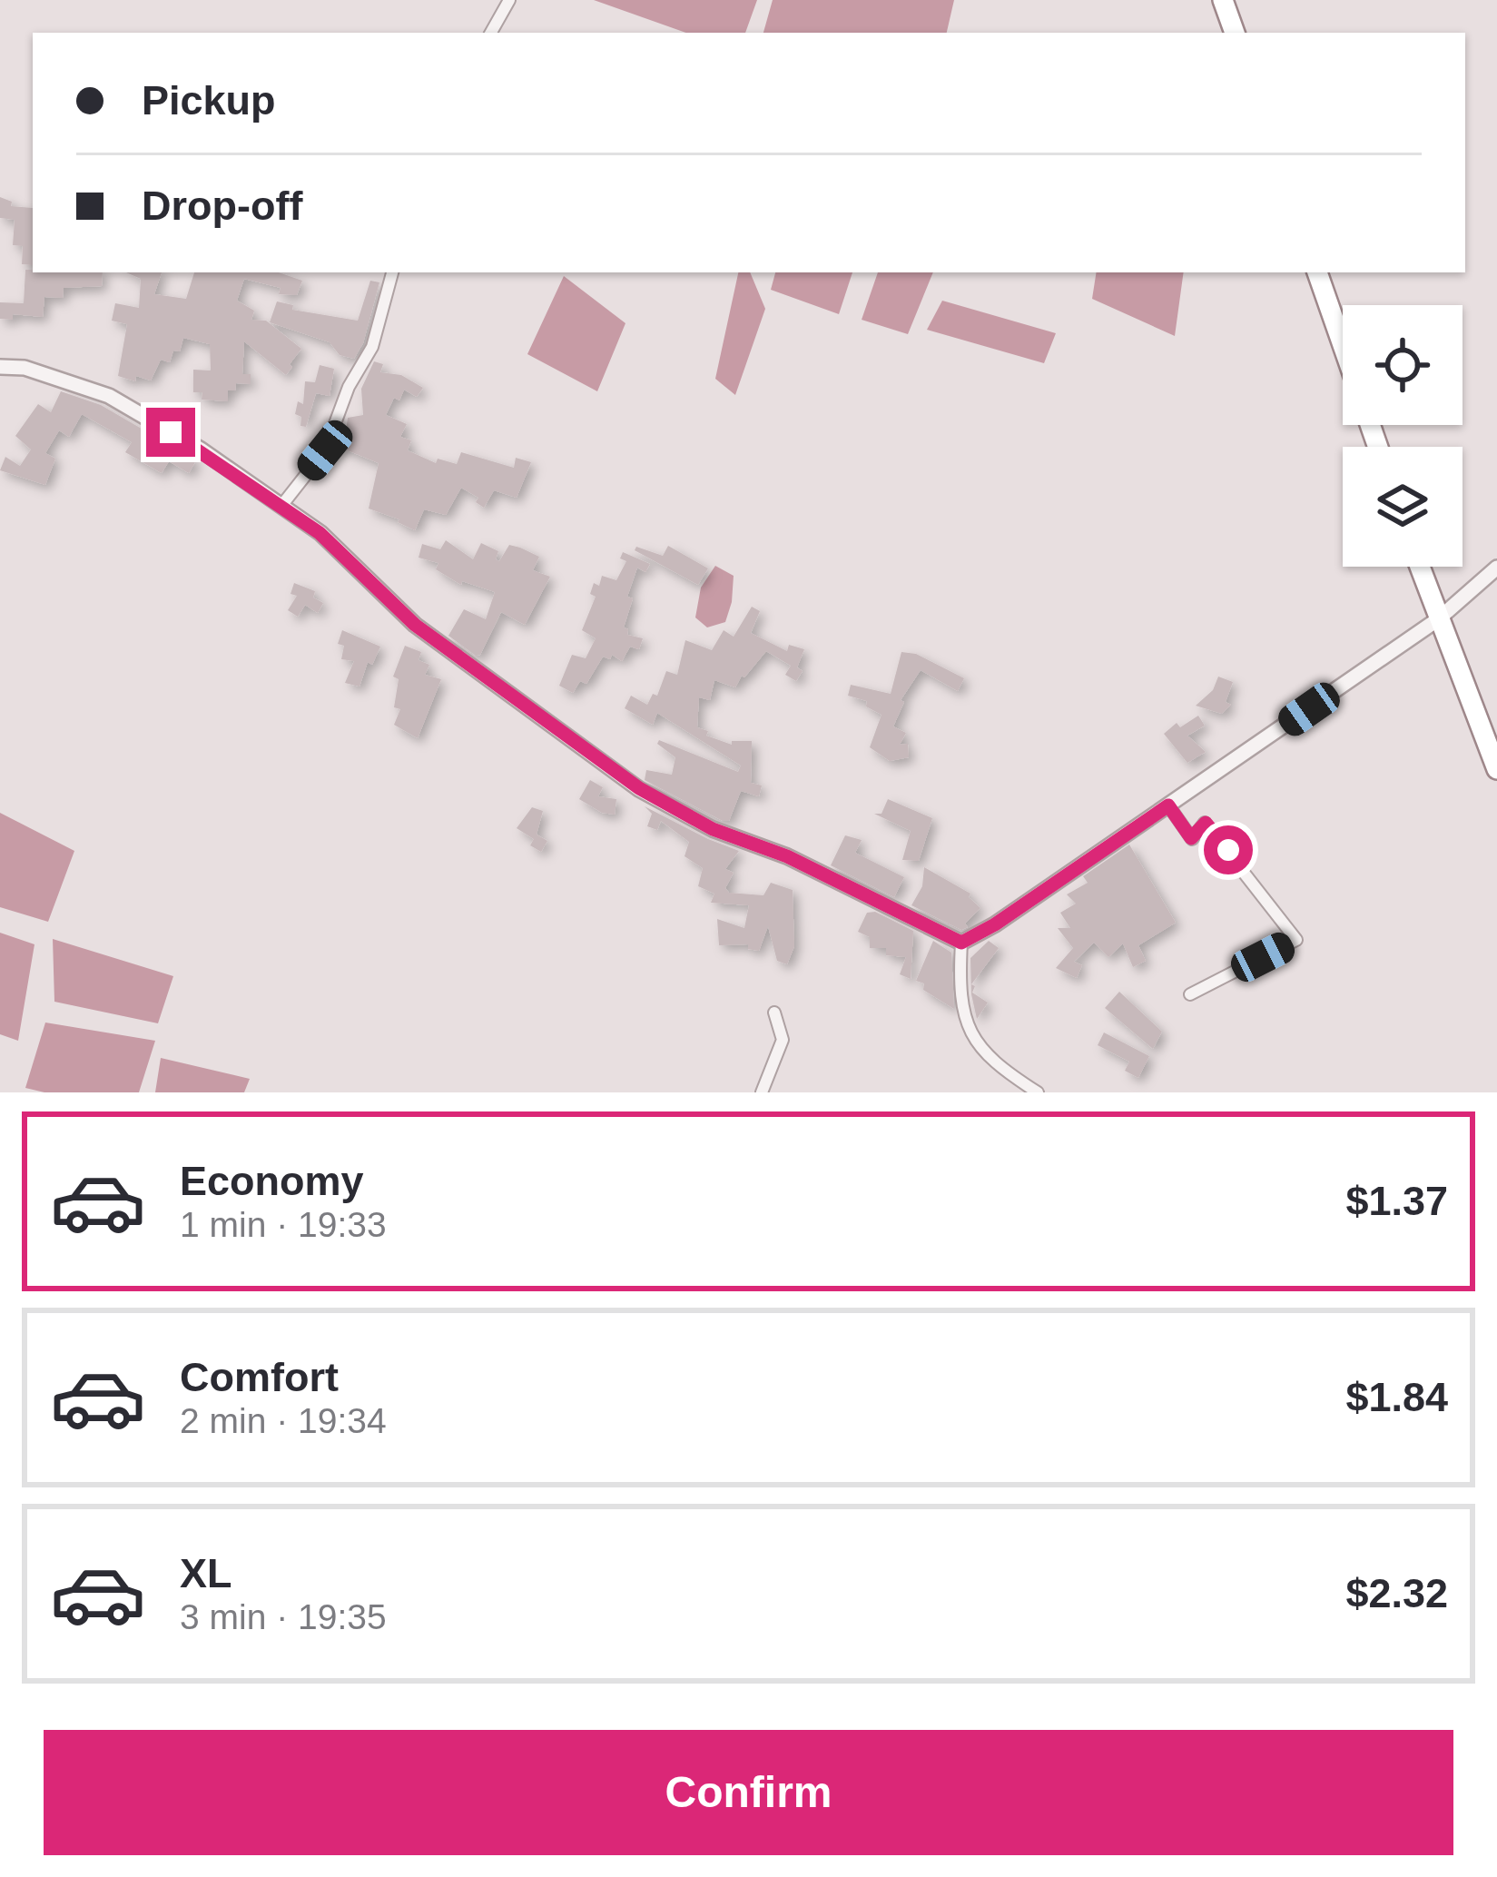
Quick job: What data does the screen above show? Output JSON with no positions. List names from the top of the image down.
{
  "page": {
    "banner": ["Pickup", "Drop-off"],
    "list": [
      {
        "name": "Economy",
        "note": "1 min · 19:33",
        "value": "$1.37"
      },
      {
        "name": "Comfort",
        "note": "2 min · 19:34",
        "value": "$1.84"
      },
      {
        "name": "XL",
        "note": "3 min · 19:35",
        "value": "$2.32"
      }
    ],
    "buttons": "Confirm"
  }
}
